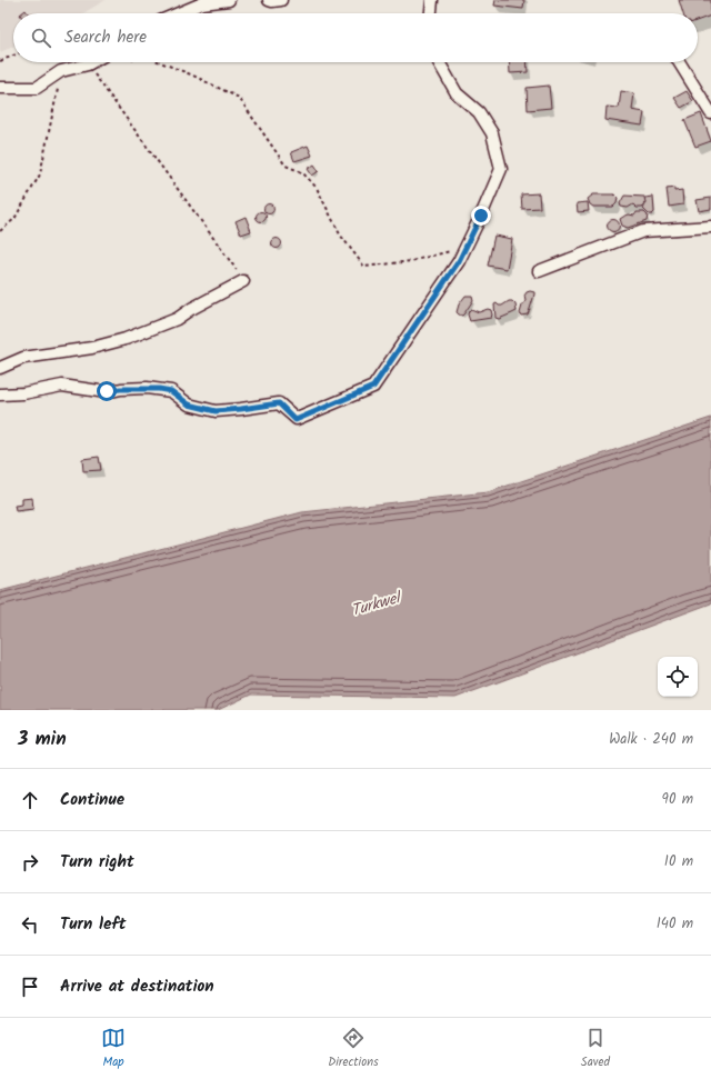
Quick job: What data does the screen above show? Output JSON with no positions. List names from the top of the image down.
{
  "water": ["Turkwel"],
  "page": {
    "search": "Search here",
    "heading": ["3 min", "Walk · 240 m"],
    "list": [
      ["Continue", "90 m"],
      ["Turn right", "10 m"],
      ["Turn left", "140 m"],
      "Arrive at destination"
    ],
    "nav": ["Map", "Directions", "Saved"]
  }
}
